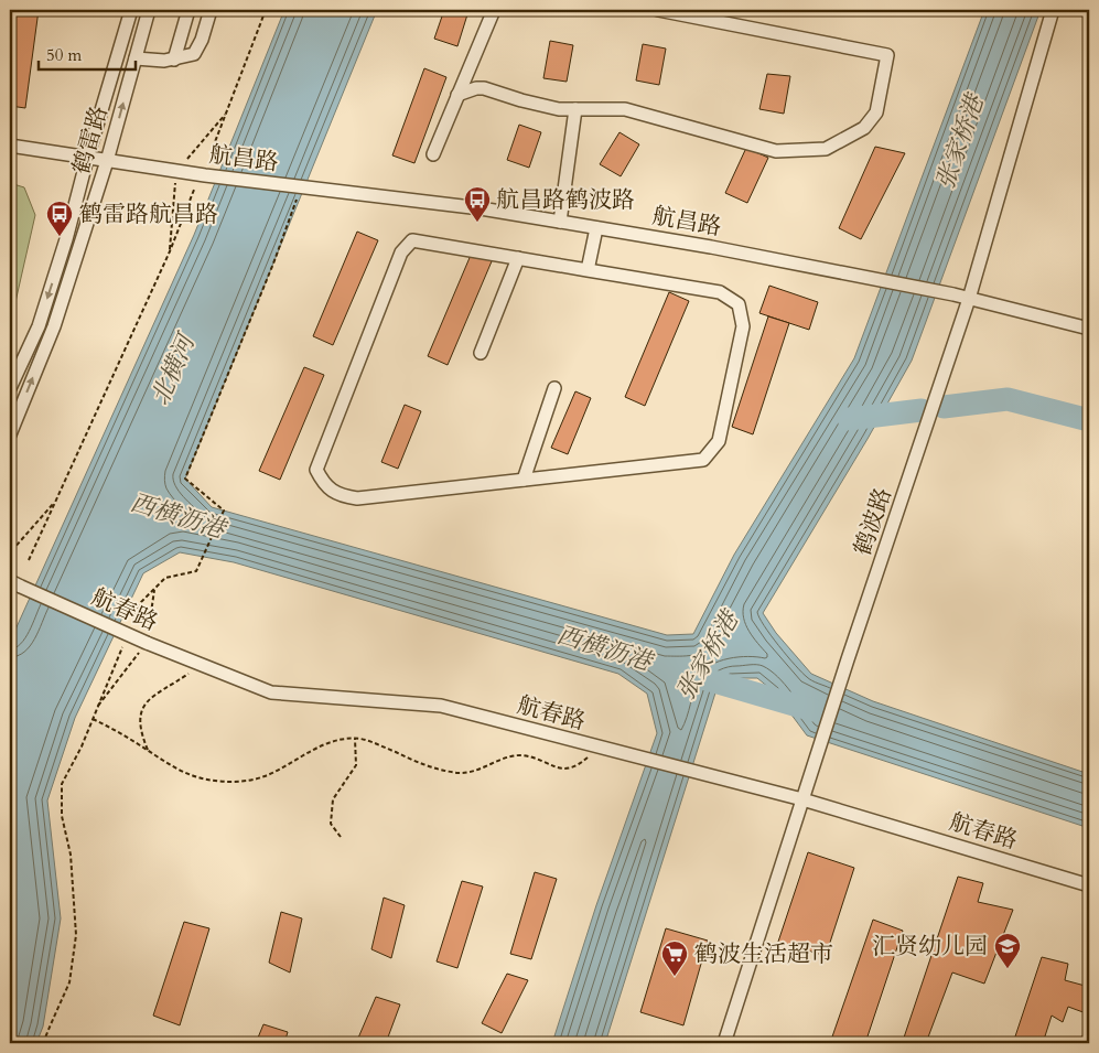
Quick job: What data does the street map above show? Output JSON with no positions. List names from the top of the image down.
{
  "streets": {
    "street": [
      "鹤雷路",
      "航昌路",
      "鹤波路",
      "航春路"
    ]
  },
  "crossings": [
    ["鹤雷路", "航昌路"],
    ["航昌路", "鹤波路"],
    ["鹤波路", "航春路"]
  ],
  "water": ["张家桥港", "北横河", "西横沥港"],
  "places": {
    "bus stop": ["航昌路鹤波路", "鹤雷路航昌路"],
    "school or university": ["汇贤幼儿园"],
    "supermarket": ["鹤波生活超市"]
  },
  "scale_bar": "50 m"
}
